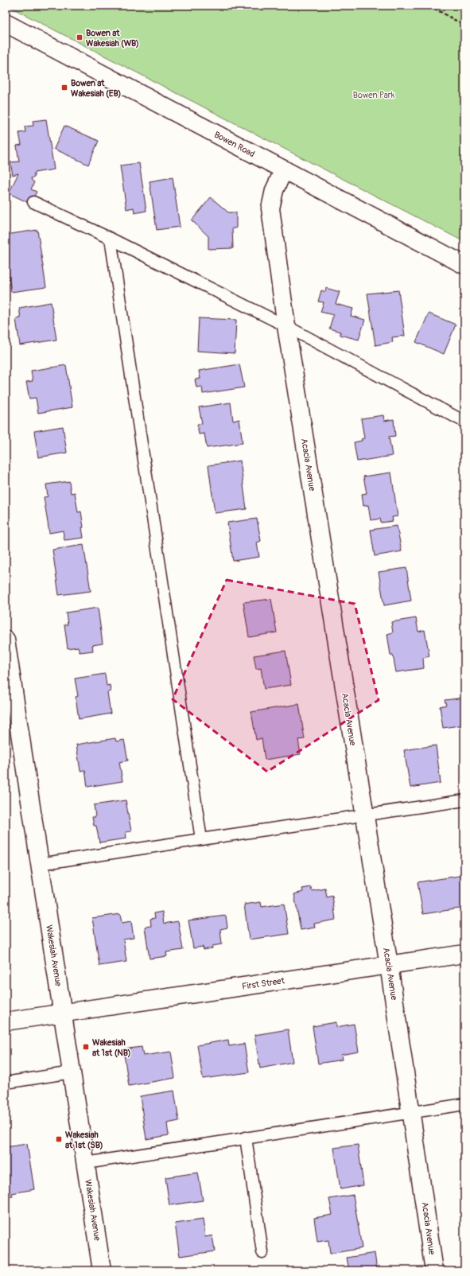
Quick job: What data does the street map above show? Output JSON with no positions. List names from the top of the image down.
{
  "streets": {
    "street": [
      "Bowen Road",
      "Acacia Avenue",
      "Wakesiah Avenue",
      "First Street"
    ]
  },
  "crossings": [
    ["Bowen Road", "Acacia Avenue"],
    ["Acacia Avenue", "First Street"],
    ["Wakesiah Avenue", "First Street"]
  ],
  "parks": ["Bowen Park"],
  "places": {
    "transit": [
      "Bowen at Wakesiah (WB)",
      "Bowen at Wakesiah (EB)",
      "Wakesiah at 1st (NB)",
      "Wakesiah at 1st (SB)"
    ]
  }
}
